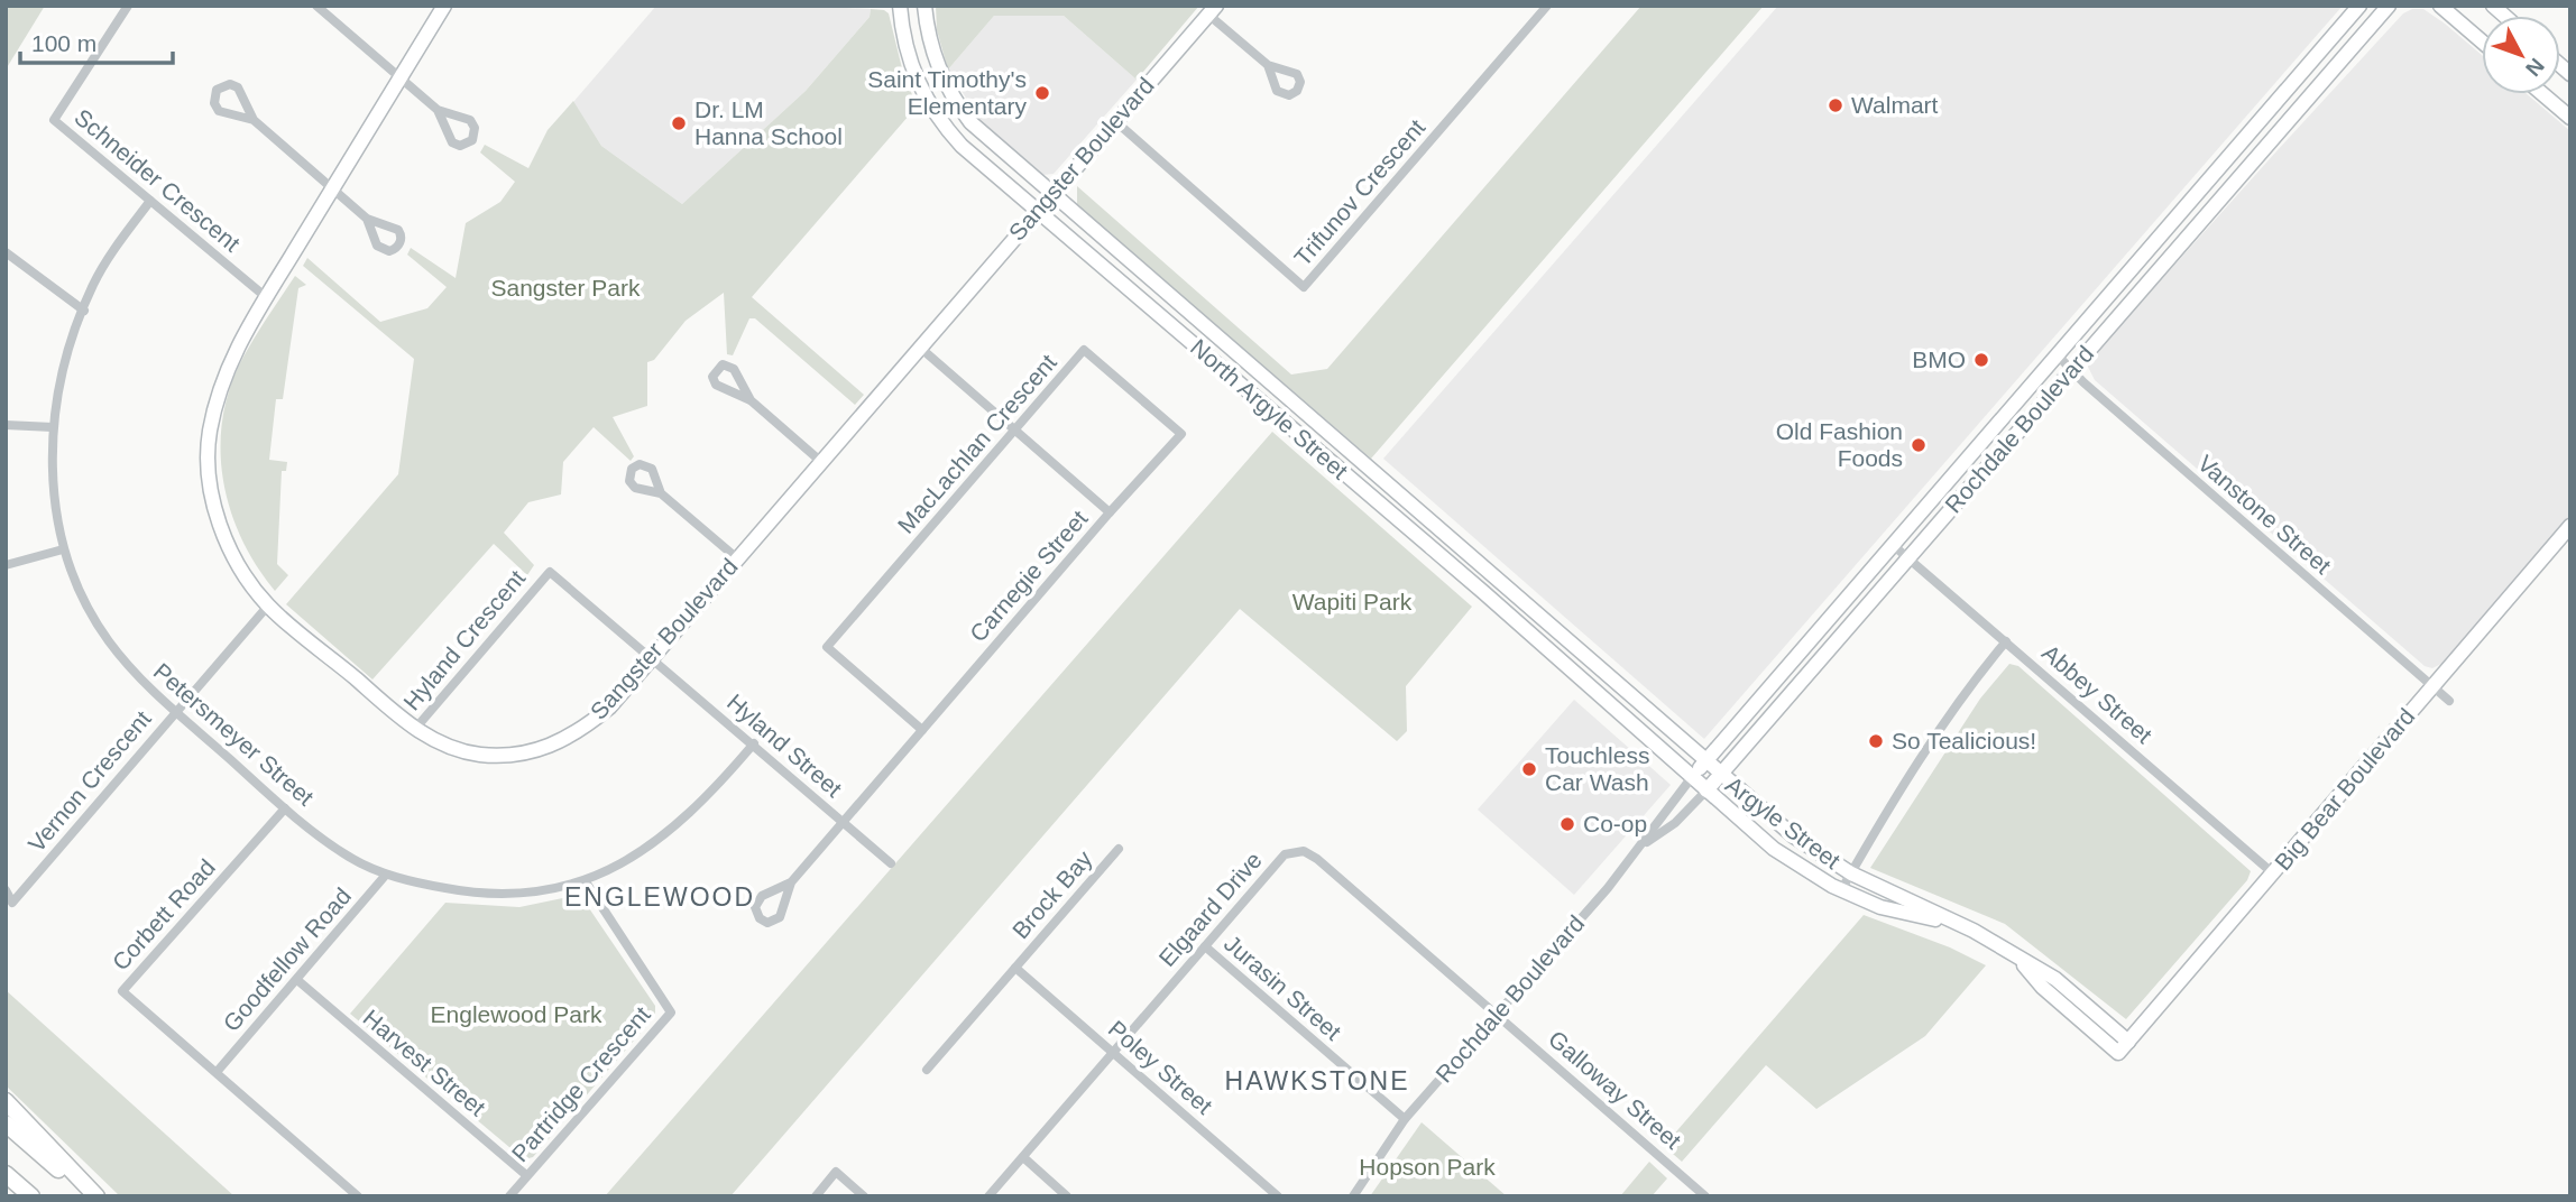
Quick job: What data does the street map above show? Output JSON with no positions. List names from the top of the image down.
{
  "streets": {
    "street": [
      "Sangster Boulevard",
      "Schneider Crescent",
      "Trifunov Crescent",
      "North Argyle Street",
      "Rochdale Boulevard",
      "MacLachlan Crescent",
      "Vanstone Street",
      "Carnegie Street",
      "Hyland Crescent",
      "Abbey Street",
      "Petersmeyer Street",
      "Hyland Street",
      "Vernon Crescent",
      "Big Bear Boulevard",
      "Argyle Street",
      "Brock Bay",
      "Elgaard Drive",
      "Corbett Road",
      "Goodfellow Road",
      "Jurasin Street",
      "Harvest Street",
      "Poley Street",
      "Partridge Crescent",
      "Galloway Street"
    ]
  },
  "crossings": [
    ["Sangster Boulevard", "Schneider Crescent"],
    ["Sangster Boulevard", "Trifunov Crescent"],
    ["Sangster Boulevard", "North Argyle Street"],
    ["Sangster Boulevard", "Carnegie Street"],
    ["Sangster Boulevard", "Hyland Crescent"],
    ["Sangster Boulevard", "Hyland Street"],
    ["Sangster Boulevard", "Vernon Crescent"],
    ["Schneider Crescent", "Petersmeyer Street"],
    ["North Argyle Street", "Rochdale Boulevard"],
    ["North Argyle Street", "Argyle Street"],
    ["Rochdale Boulevard", "Vanstone Street"],
    ["Rochdale Boulevard", "Abbey Street"],
    ["Rochdale Boulevard", "Argyle Street"],
    ["Rochdale Boulevard", "Elgaard Drive"],
    ["Rochdale Boulevard", "Jurasin Street"],
    ["Rochdale Boulevard", "Galloway Street"],
    ["MacLachlan Crescent", "Carnegie Street"],
    ["Vanstone Street", "Big Bear Boulevard"],
    ["Carnegie Street", "Hyland Street"],
    ["Hyland Crescent", "Hyland Street"],
    ["Abbey Street", "Big Bear Boulevard"],
    ["Petersmeyer Street", "Hyland Street"],
    ["Petersmeyer Street", "Vernon Crescent"],
    ["Petersmeyer Street", "Corbett Road"],
    ["Petersmeyer Street", "Goodfellow Road"],
    ["Petersmeyer Street", "Partridge Crescent"],
    ["Big Bear Boulevard", "Argyle Street"],
    ["Brock Bay", "Poley Street"],
    ["Elgaard Drive", "Jurasin Street"],
    ["Elgaard Drive", "Poley Street"],
    ["Elgaard Drive", "Galloway Street"],
    ["Corbett Road", "Goodfellow Road"],
    ["Goodfellow Road", "Harvest Street"],
    ["Harvest Street", "Partridge Crescent"]
  ],
  "districts": ["ENGLEWOOD", "HAWKSTONE"],
  "parks": [
    "Sangster Park",
    "Wapiti Park",
    "Englewood Park",
    "Hopson Park"
  ],
  "places": [
    "Saint Timothy's Elementary",
    "Walmart",
    "Dr. LM Hanna School",
    "BMO",
    "Old Fashion Foods",
    "So Tealicious!",
    "Touchless Car Wash",
    "Co-op"
  ],
  "scale_bar": "100 m",
  "north": "bottom right"
}
